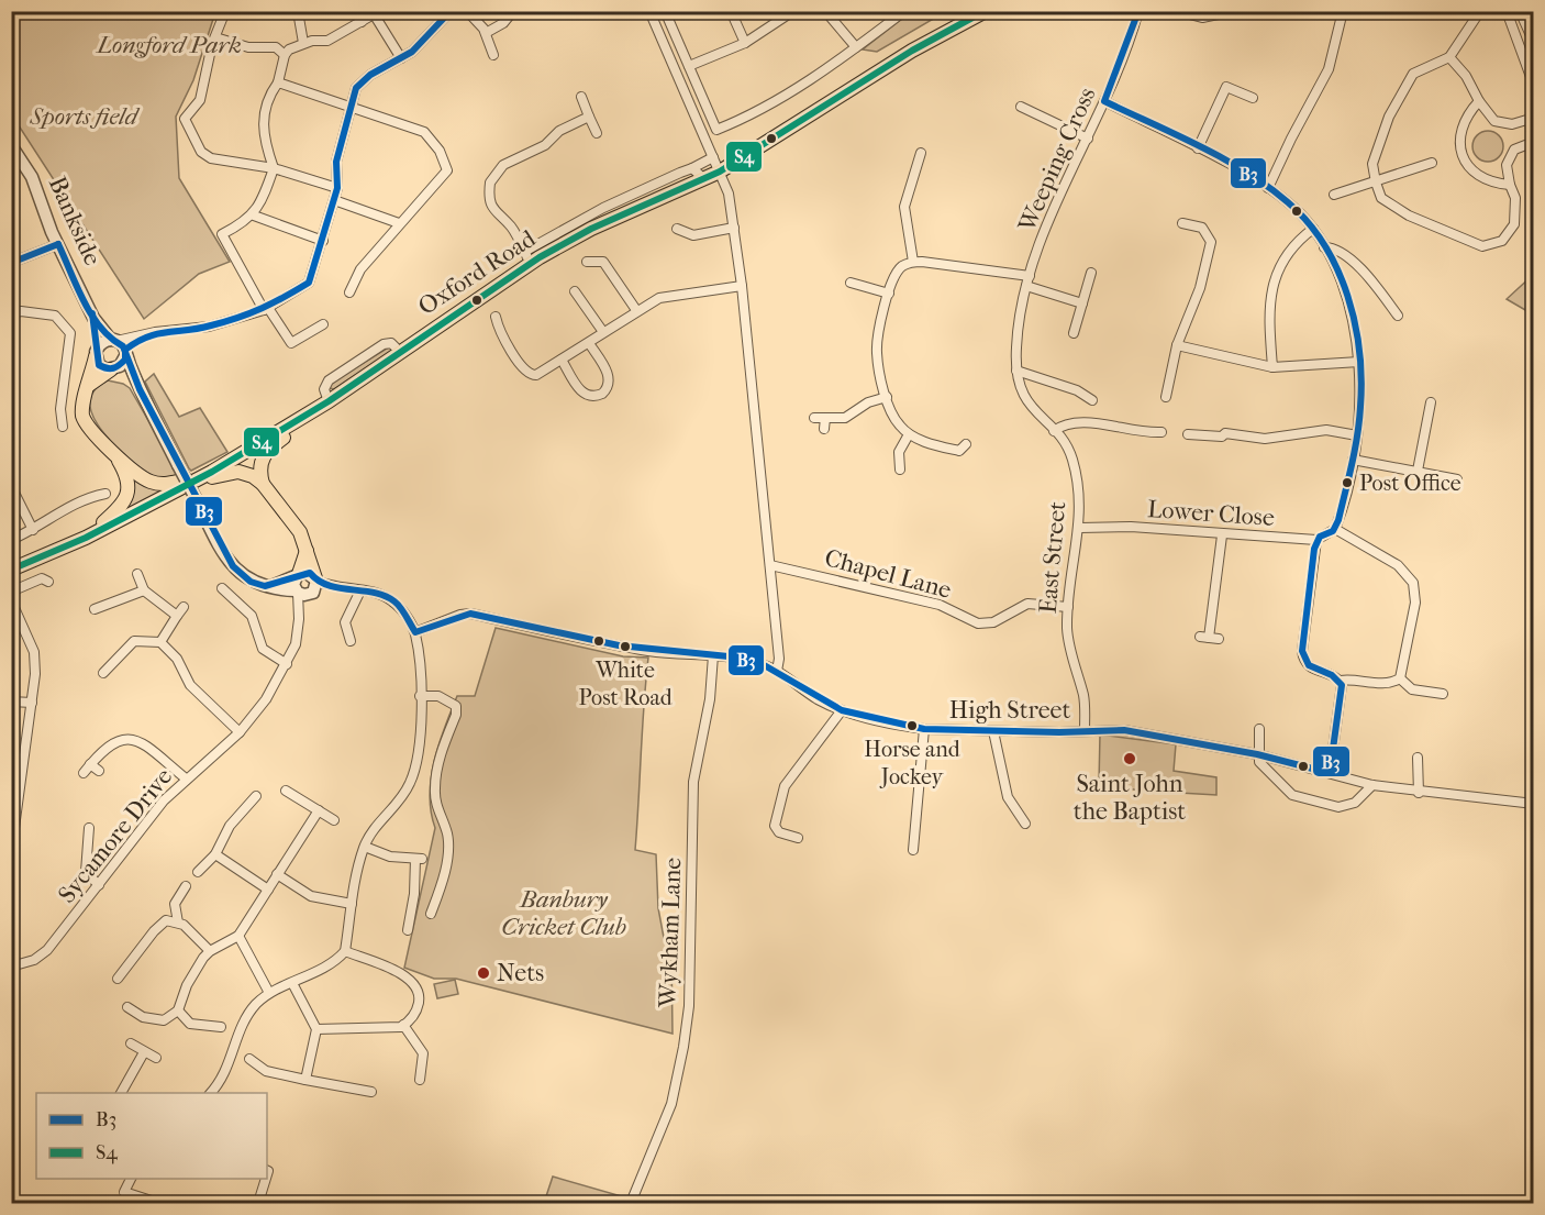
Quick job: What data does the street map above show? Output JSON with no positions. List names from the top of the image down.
{
  "streets": {
    "main road": ["Oxford Road"],
    "street": [
      "Weeping Cross",
      "Bankside",
      "Lower Close",
      "East Street",
      "Chapel Lane",
      "High Street",
      "Sycamore Drive",
      "Wykham Lane"
    ]
  },
  "crossings": [
    ["Weeping Cross", "East Street"],
    ["Lower Close", "East Street"],
    ["East Street", "Chapel Lane"],
    ["East Street", "High Street"],
    ["High Street", "Wykham Lane"]
  ],
  "parks": ["Longford Park", "Sports field", "Banbury Cricket Club"],
  "places": [
    "Post Office",
    "White Post Road",
    "Horse and Jockey",
    "Saint John the Baptist",
    "Nets"
  ],
  "lines": ["transit line B3", "transit line S4"],
  "legend": ["B3", "S4"]
}
